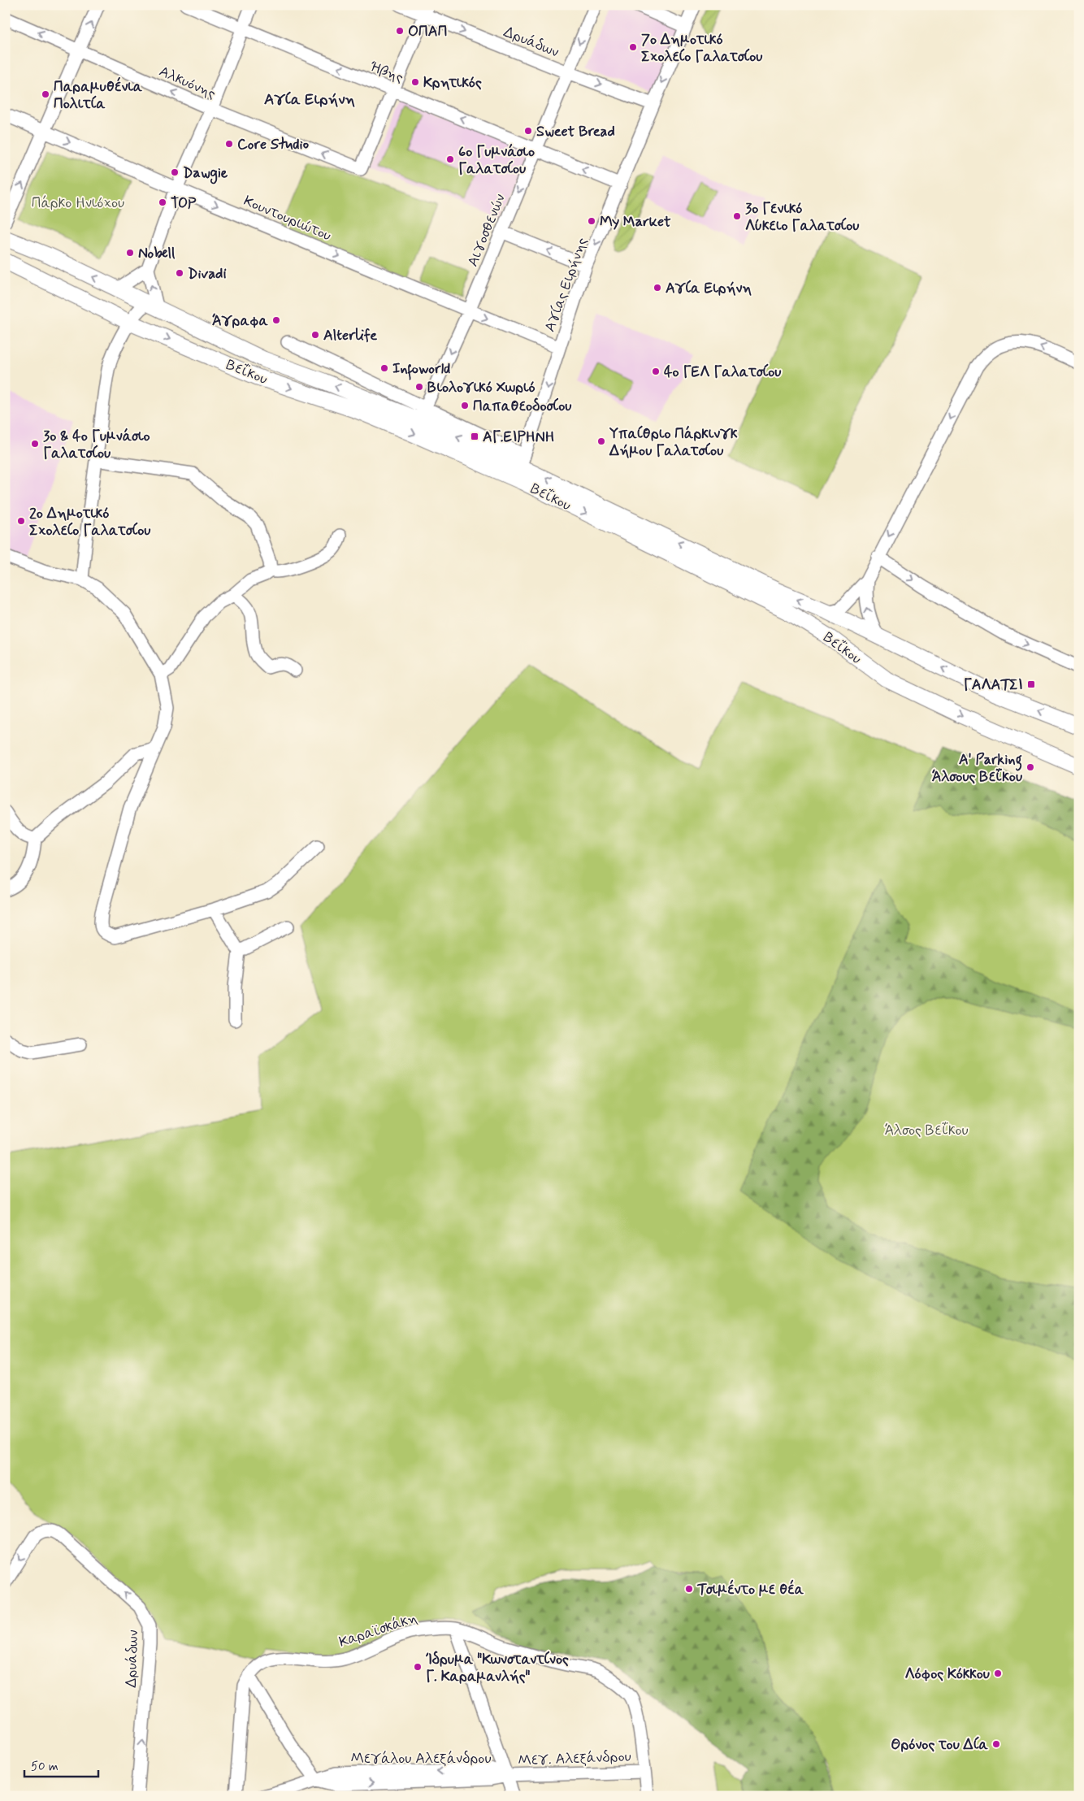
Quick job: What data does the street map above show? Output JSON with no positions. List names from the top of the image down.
{
  "streets": {
    "main road": ["Βεΐκου"],
    "street": [
      "Δρυάδων",
      "Ήβης",
      "Αλκυόνης",
      "Κουντουριώτου",
      "Αιγοσθενών",
      "Αγίας Ειρήνης",
      "Καραϊσκάκη",
      "Μεγάλου Αλεξάνδρου",
      "Μεγ. Αλεξάνδρου"
    ]
  },
  "crossings": [
    ["Δρυάδων", "Αιγοσθενών"],
    ["Δρυάδων", "Αγίας Ειρήνης"],
    ["Ήβης", "Αλκυόνης"],
    ["Ήβης", "Αιγοσθενών"],
    ["Ήβης", "Αγίας Ειρήνης"],
    ["Κουντουριώτου", "Αιγοσθενών"],
    ["Κουντουριώτου", "Αγίας Ειρήνης"],
    ["Αιγοσθενών", "Βεΐκου"],
    ["Αγίας Ειρήνης", "Βεΐκου"],
    ["Καραϊσκάκη", "Μεγ. Αλεξάνδρου"],
    ["Μεγάλου Αλεξάνδρου", "Μεγ. Αλεξάνδρου"]
  ],
  "one_way": [
    "Ήβης",
    "Αλκυόνης",
    "Αιγοσθενών",
    "Αγίας Ειρήνης"
  ],
  "districts": ["Αγία Ειρήνη"],
  "parks": ["Πάρκο Ηνιόχου", "Άλσος Βεΐκου"],
  "places": {
    "other": [
      "ΟΠΑΠ",
      "7ο Δημοτικό Σχολείο Γαλατσίου",
      "Κρητικός",
      "Παραμυθένια Πολιτία",
      "Sweet Bread",
      "Core Studio",
      "6ο Γυμνάσιο Γαλατσίου",
      "Dawgie",
      "TOP",
      "3ο Γενικό Λύκειο Γαλατσίου",
      "My Market",
      "Nobell",
      "Divadi",
      "Αγία Ειρήνη",
      "Άγραφα",
      "Alterlife",
      "Infoworld",
      "4ο ΓΕΛ Γαλατσίου",
      "Βιολογικό Χωριό",
      "Παπαθεοδοσίου",
      "Υπαίθριο Πάρκινγκ Δήμου Γαλατσίου",
      "3ο & 4ο Γυμνάσιο Γαλατσίου",
      "2ο Δημοτικό Σχολείο Γαλατσίου",
      "Α' Parking Άλσους Βεΐκου",
      "Τσιμέντο με θέα",
      "Ίδρυμα \"Κωνσταντίνος Γ. Καραμανλής\"",
      "Λόφος Κόκκου",
      "Θρόνος του Δία"
    ],
    "transit": ["ΑΓ.ΕΙΡΗΝΗ", "ΓΑΛΑΤΣΙ"]
  },
  "scale_bar": "50 m"
}
